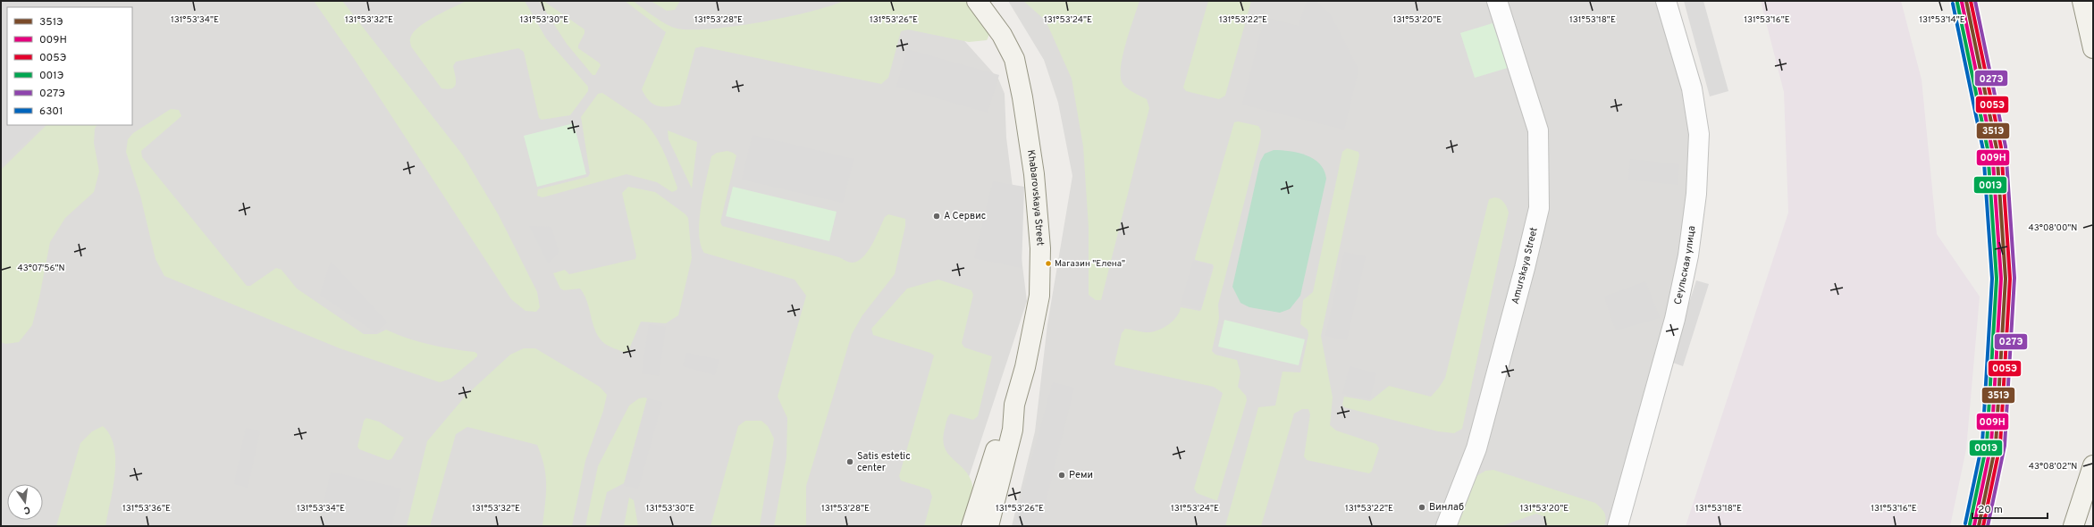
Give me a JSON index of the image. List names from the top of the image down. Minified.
{"streets":{"main road":["Khabarovskaya Street"],"street":["Amurskaya Street","Сеульская улица"]},"places":["А Сервис","Магазин \"Елена\"","Satis estetic center","Реми","Винлаб"],"lines":["transit line 351Э","transit line 005Э","transit line 027Э","transit line 009Н","transit line 001Э","transit line 6301"],"legend":["351Э","009Н","005Э","001Э","027Э","6301"],"scale_bar":"20 m","north":"bottom","coordinates":["131°53'34\"E","131°53'32\"E","131°53'30\"E","131°53'28\"E","131°53'26\"E","131°53'24\"E","131°53'22\"E","131°53'20\"E","131°53'18\"E","131°53'16\"E","131°53'14\"E","43°08'00\"N","43°07'56\"N","43°08'02\"N","131°53'36\"E"]}
